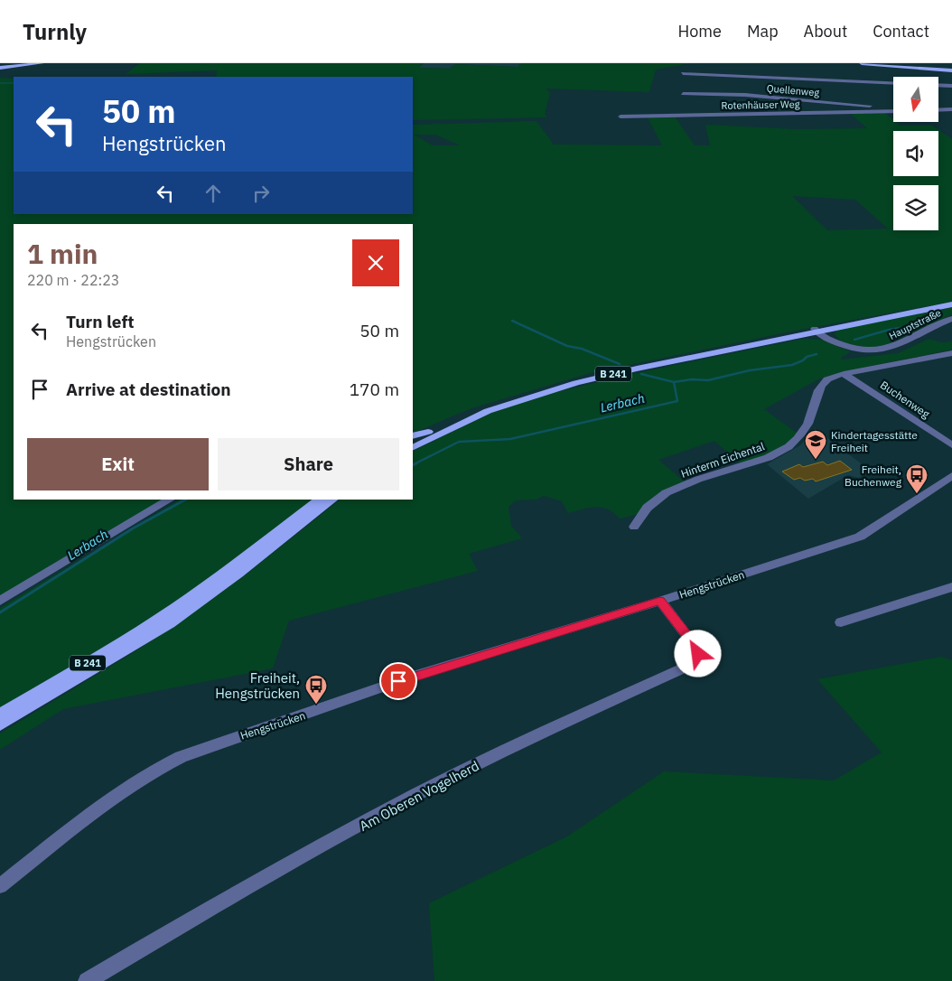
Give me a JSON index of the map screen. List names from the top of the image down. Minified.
{"streets":{"main road":["B 241"],"street":["Quellenweg","Rotenhäuser Weg","Hauptstraße","Buchenweg","Hinterm Eichental","Hengstrücken","Am Oberen Vogelherd"]},"crossings":[["Hauptstraße","B 241"],["Buchenweg","Hinterm Eichental"],["Hengstrücken","Am Oberen Vogelherd"]],"water":["Lerbach"],"places":{"school or university":["Kindertagesstätte Freiheit"],"bus stop":["Freiheit, Buchenweg","Freiheit, Hengstrücken"]},"north":"bottom","page":{"header":"Turnly","nav":["Home","Map","About","Contact"],"turn":["50 m","Hengstrücken"],"heading":["1 min","220 m · 22:23"],"list":[{"name":"Turn left","note":"Hengstrücken","value":"50 m"},{"name":"Arrive at destination","value":"170 m"}],"buttons":["Exit","Share"]}}
